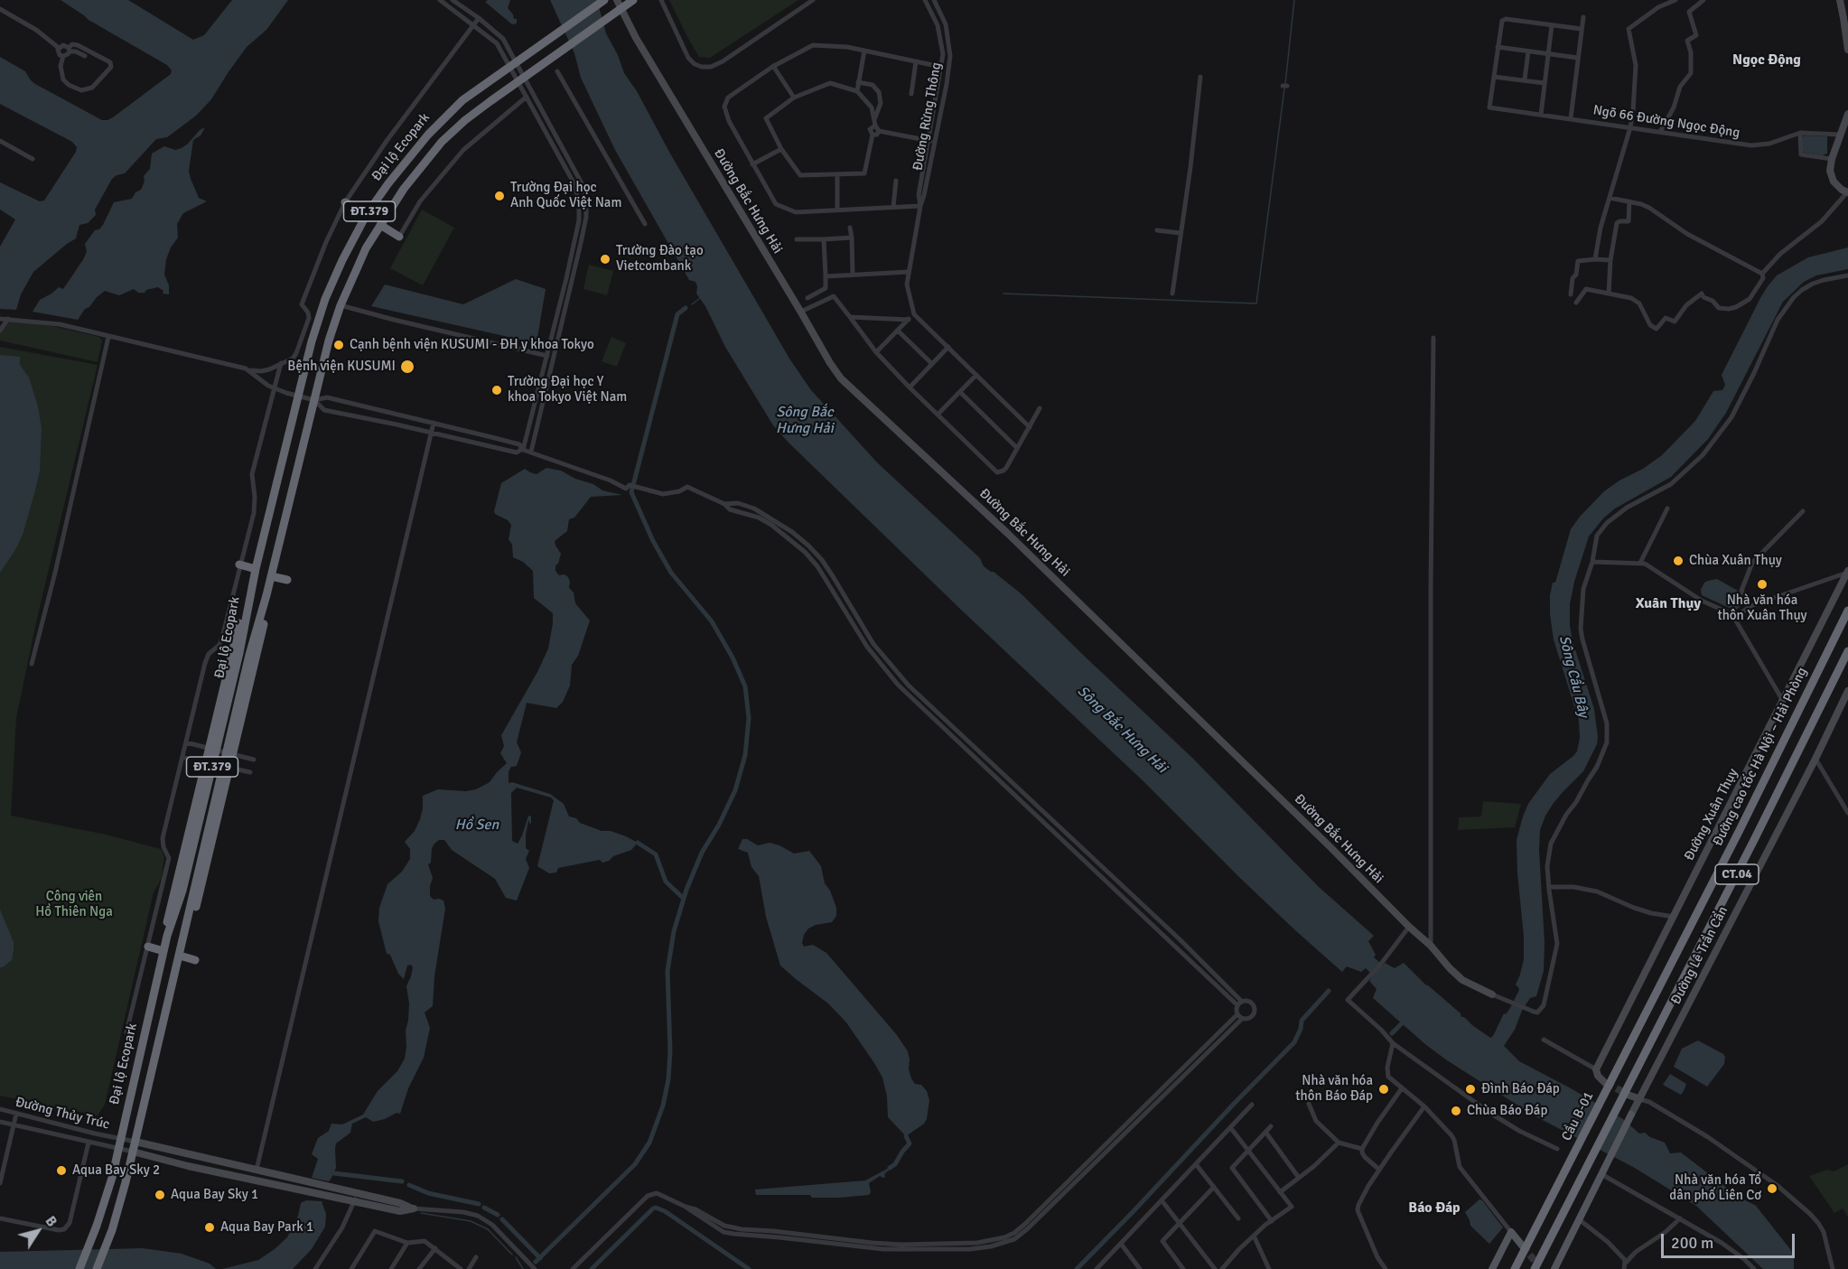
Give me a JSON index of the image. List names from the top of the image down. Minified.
{"streets":{"highway":["Đại lộ Ecopark","ĐT.379","Đường cao tốc Hà Nội – Hải Phòng","CT.04","Cầu B-01"],"main road":["Đường Bắc Hưng Hải","Đường Xuân Thụy","Đường Lê Trần Cẩn"],"street":["Đường Rừng Thông","Ngõ 66 Đường Ngọc Động","Đường Thủy Trúc"]},"crossings":[["Đại lộ Ecopark","Đường Thủy Trúc"],["Đường cao tốc Hà Nội – Hải Phòng","Cầu B-01"]],"districts":["Ngọc Động","Xuân Thụy","Báo Đáp"],"water":["Sông Bắc Hưng Hải","Sông Cầu Bây","Hồ Sen"],"parks":["Công viên Hồ Thiên Nga"],"places":["Trường Đại học Anh Quốc Việt Nam","Trường Đào tạo Vietcombank","Cạnh bệnh viện KUSUMI - ĐH y khoa Tokyo","Bệnh viện KUSUMI","Trường Đại học Y khoa Tokyo Việt Nam","Chùa Xuân Thụy","Nhà văn hóa thôn Xuân Thụy","Nhà văn hóa thôn Báo Đáp","Đình Báo Đáp","Chùa Báo Đáp","Aqua Bay Sky 2","Nhà văn hóa Tổ dân phố Liên Cơ","Aqua Bay Sky 1","Aqua Bay Park 1"],"scale_bar":"200 m","north":"top right"}
